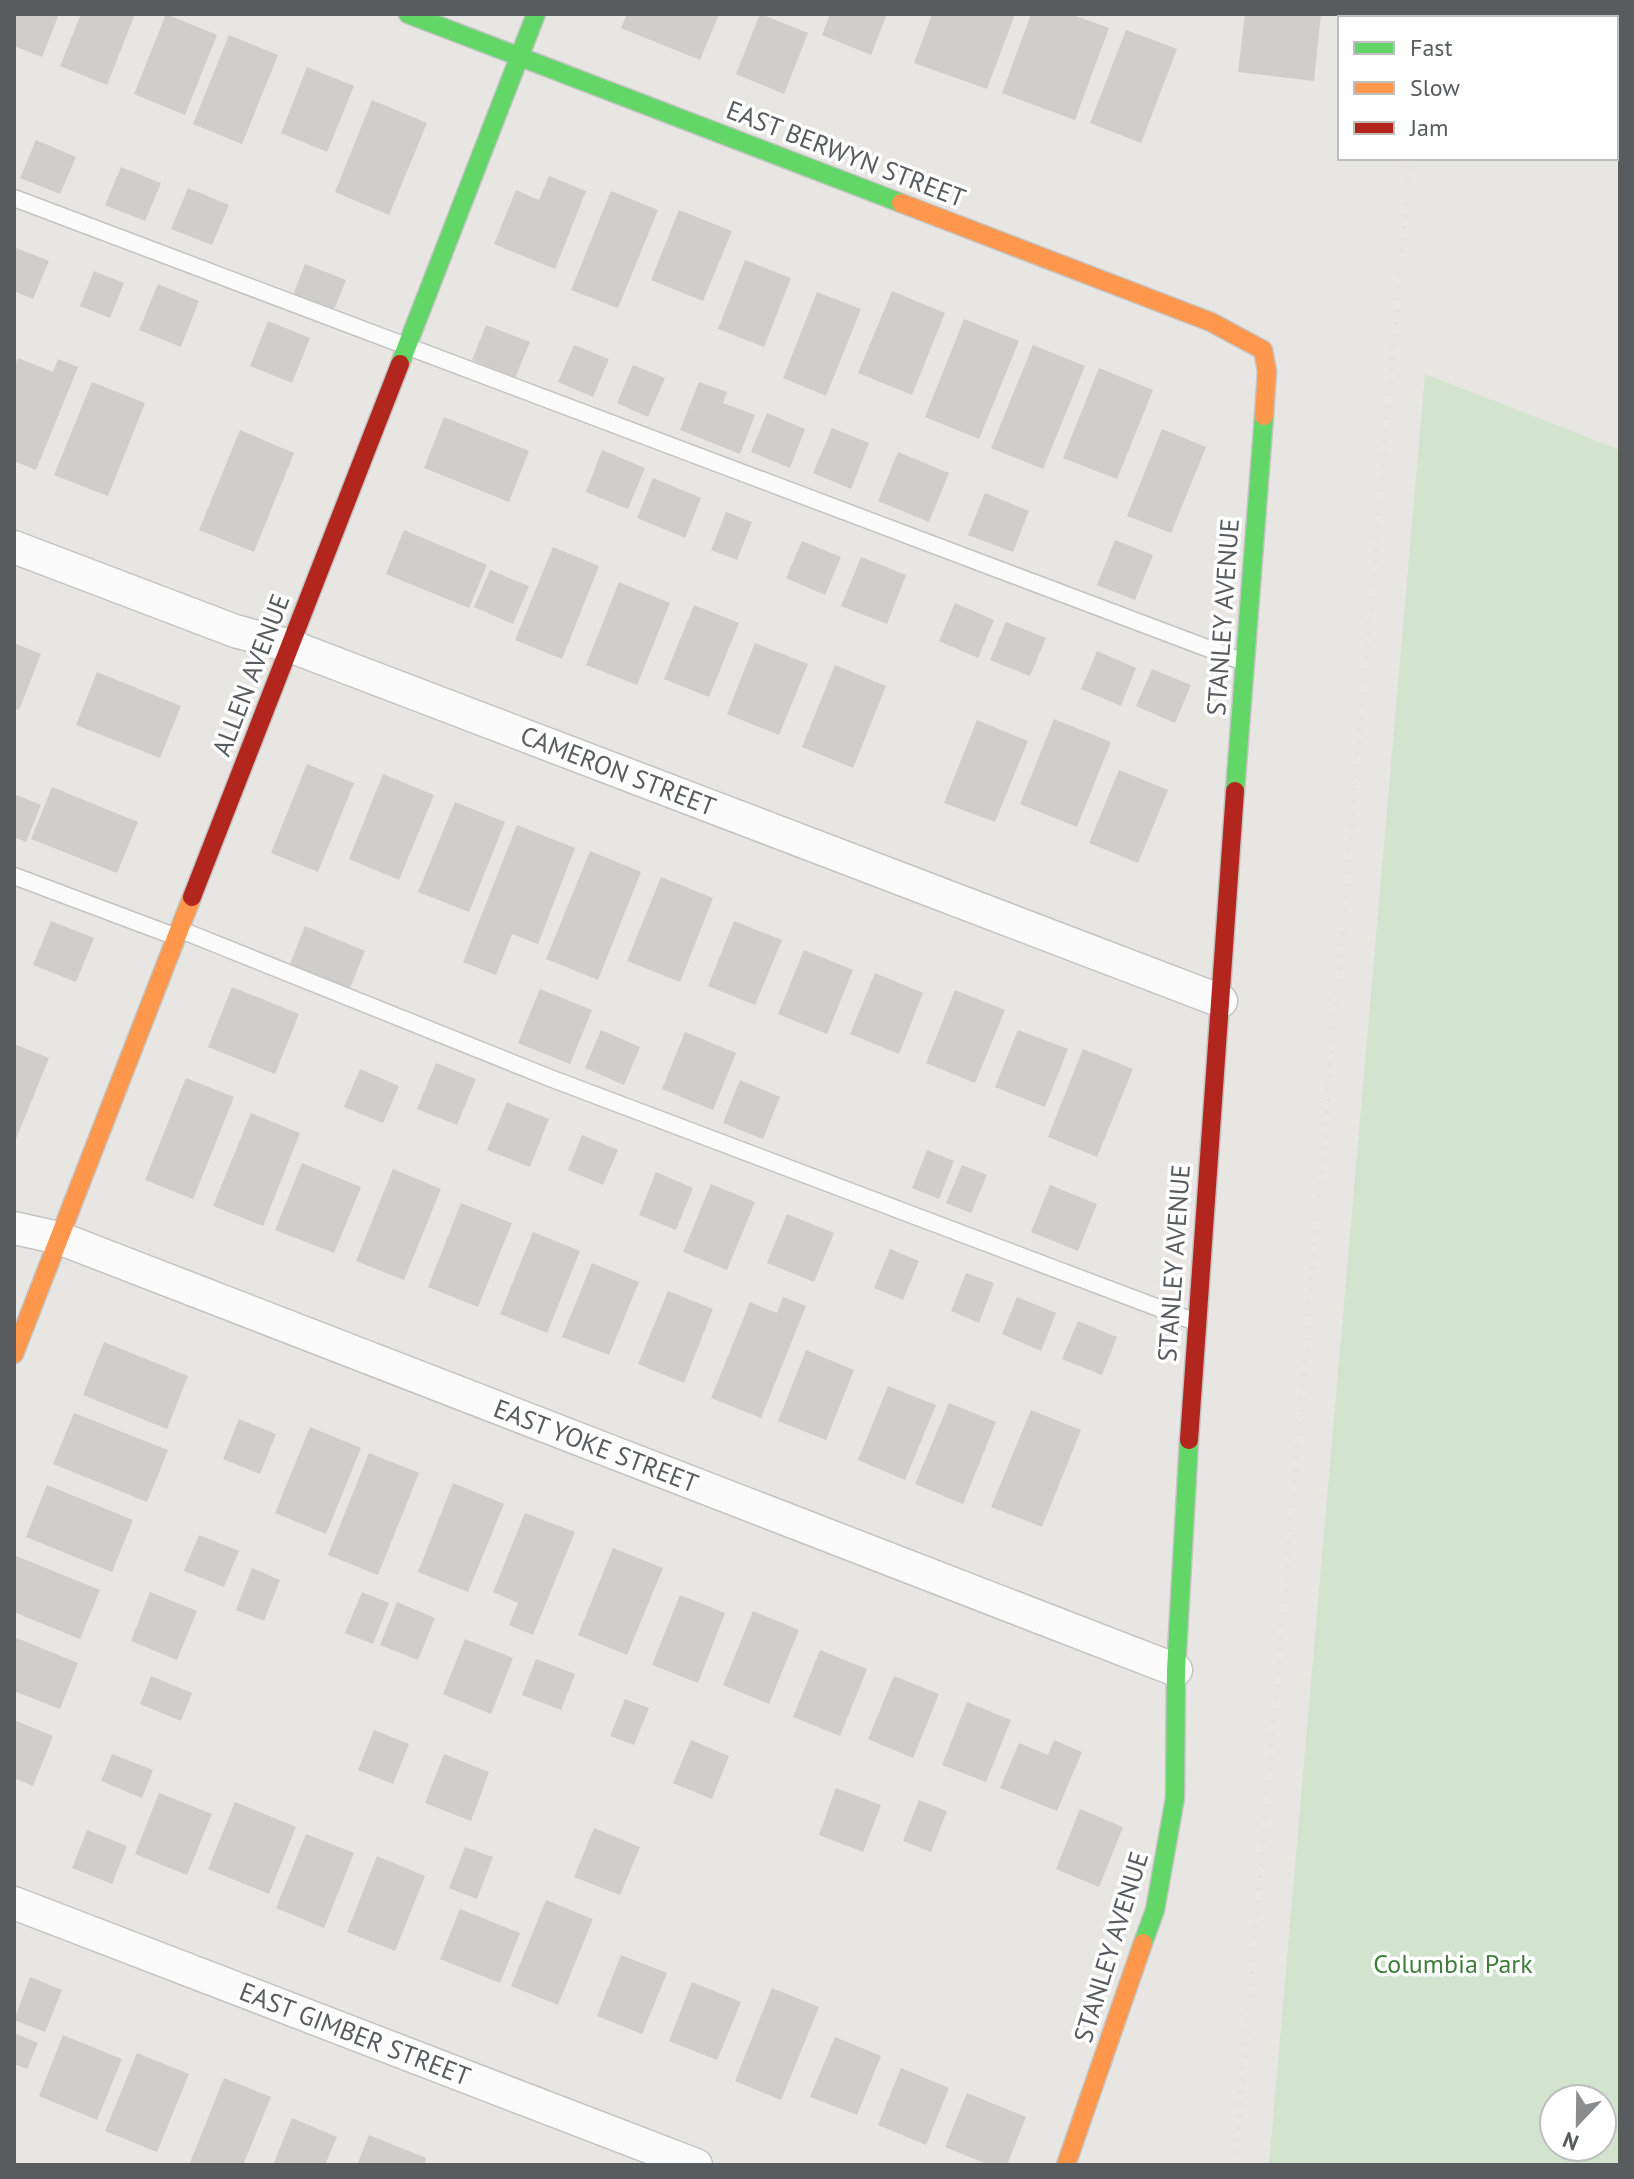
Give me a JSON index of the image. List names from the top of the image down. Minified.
{"streets":{"street":["EAST BERWYN STREET","STANLEY AVENUE","ALLEN AVENUE","CAMERON STREET","EAST YOKE STREET","EAST GIMBER STREET"]},"crossings":[["EAST BERWYN STREET","STANLEY AVENUE"],["EAST BERWYN STREET","ALLEN AVENUE"],["STANLEY AVENUE","CAMERON STREET"],["STANLEY AVENUE","EAST YOKE STREET"],["ALLEN AVENUE","CAMERON STREET"],["ALLEN AVENUE","EAST YOKE STREET"]],"parks":["Columbia Park"],"legend":["Fast","Slow","Jam"],"north":"bottom"}
